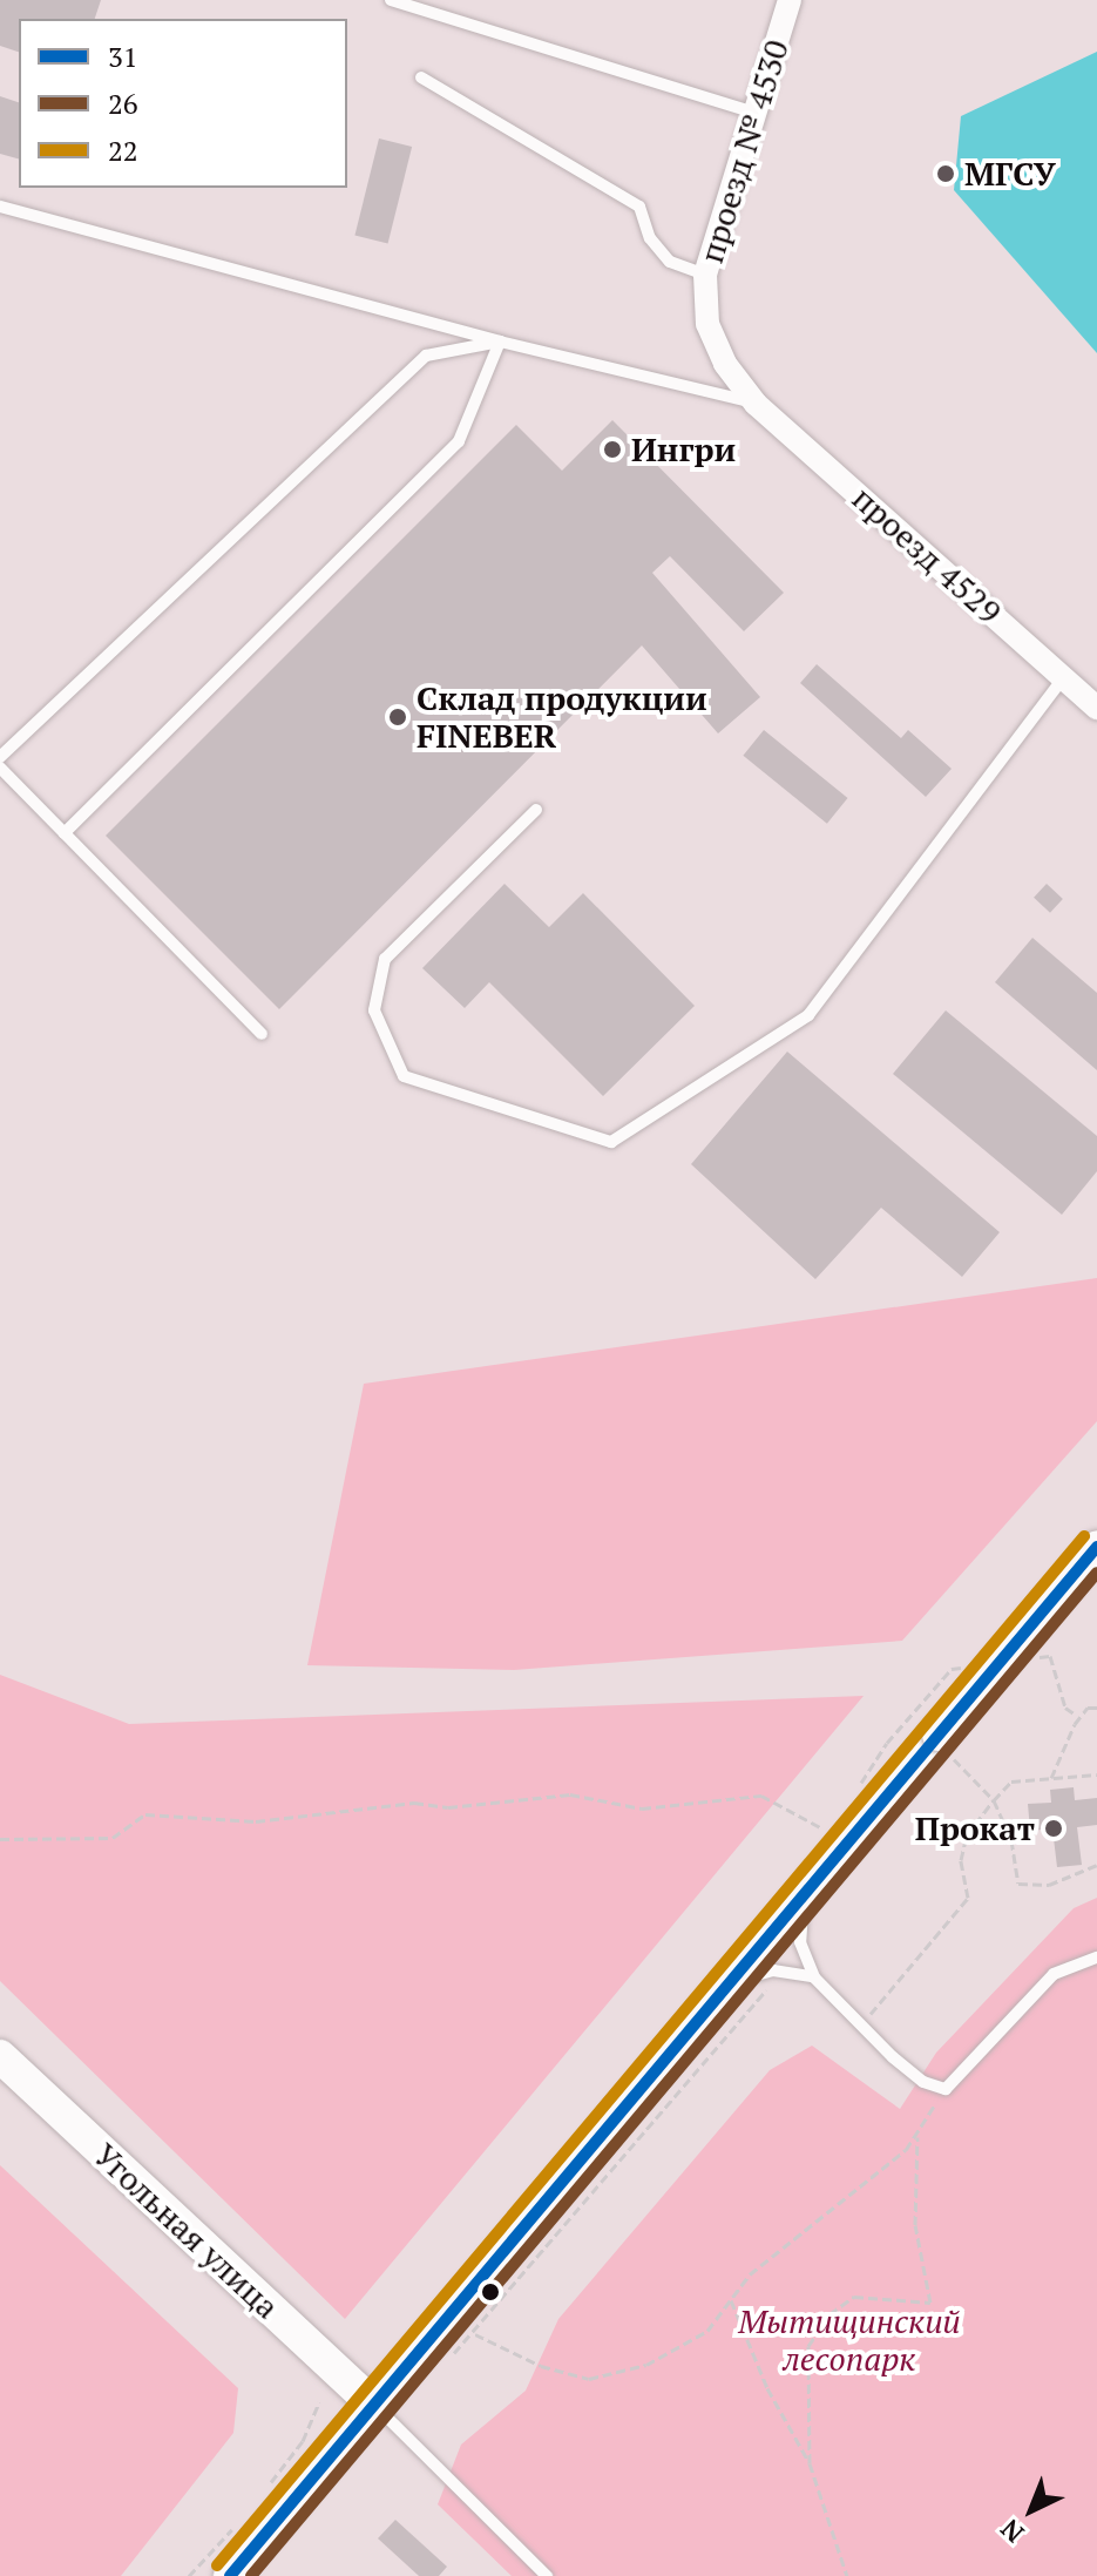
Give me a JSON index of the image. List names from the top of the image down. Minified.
{"streets":{"main road":["Угольная улица"],"street":["проезд № 4530","проезд 4529"]},"crossings":[["проезд № 4530","проезд 4529"]],"parks":["Мытищинский лесопарк"],"places":["МГСУ","Ингри","Склад продукции FINEBER","Прокат"],"lines":["transit line 22","transit line 31","transit line 26"],"legend":["31","26","22"],"north":"bottom left"}
